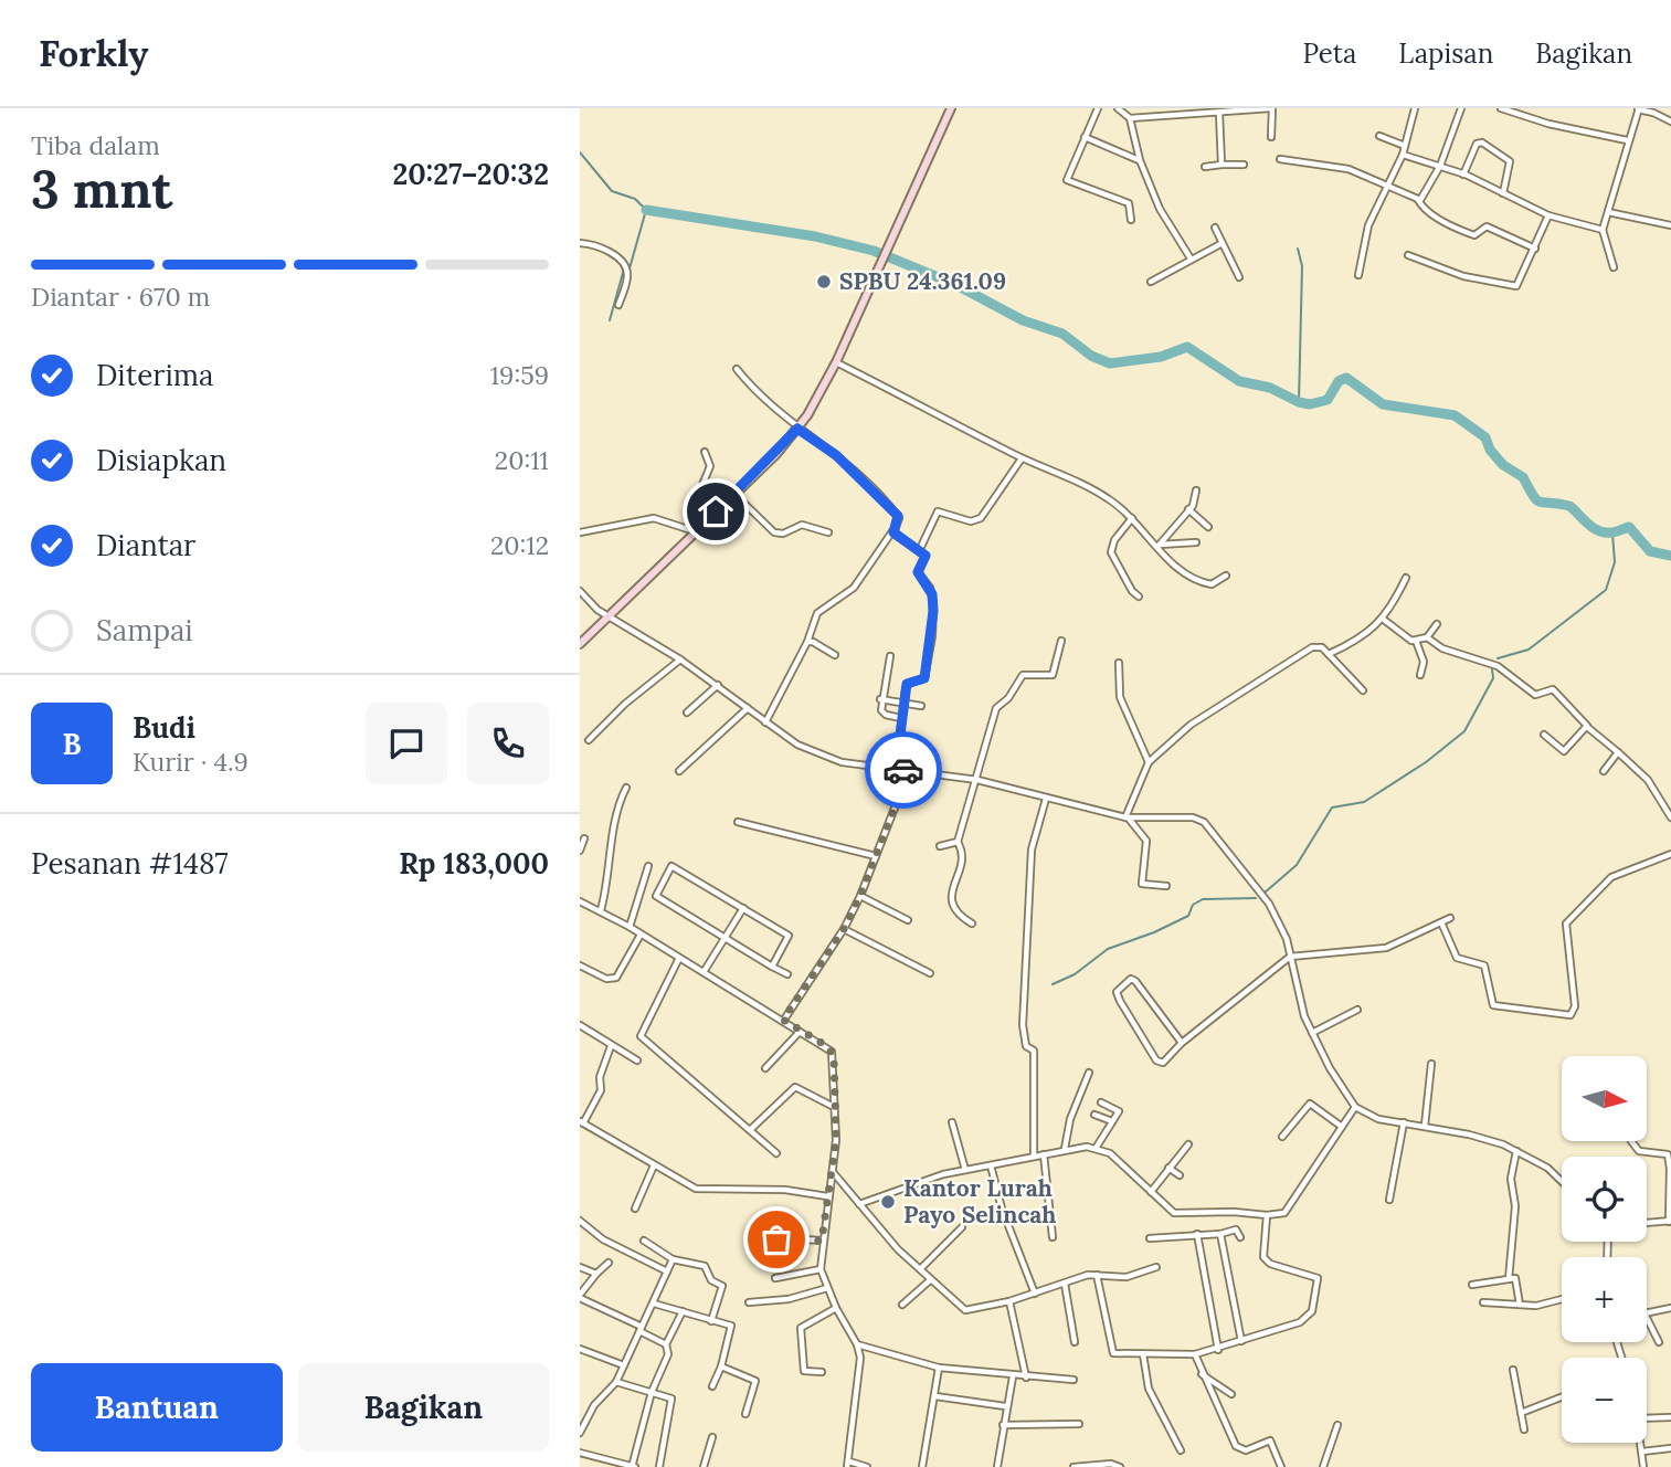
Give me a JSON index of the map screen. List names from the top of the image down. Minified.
{"places":["SPBU 24.361.09","Kantor Lurah Payo Selincah"],"north":"right","page":{"header":"Forkly","nav":["Peta","Lapisan","Bagikan"],"heading":["3 mnt","Tiba dalam","20:27–20:32"],"panel":["Budi","Kurir · 4.9","Pesanan #1487","Rp 183,000"],"bar":"Diantar · 670 m","list":[["Diterima","19:59"],["Disiapkan","20:11"],["Diantar","20:12"],"Sampai"],"round":"B","map_buttons":["+","−"],"buttons":["Bantuan","Bagikan"]}}
